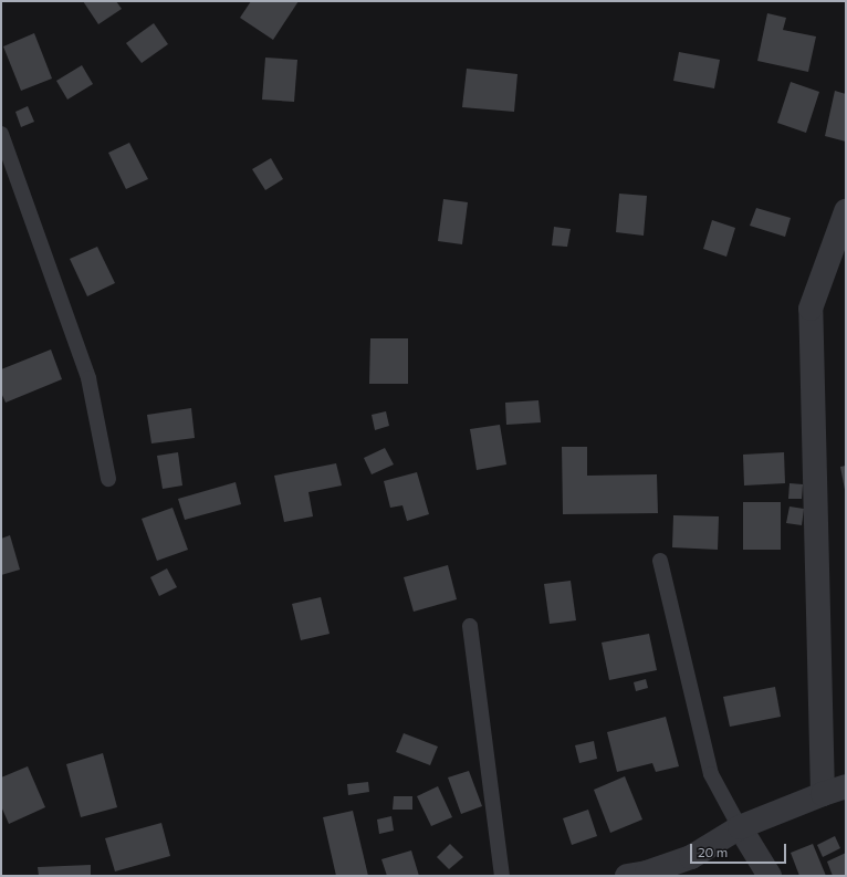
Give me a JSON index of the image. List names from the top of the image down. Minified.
{"scale_bar":"20 m"}
